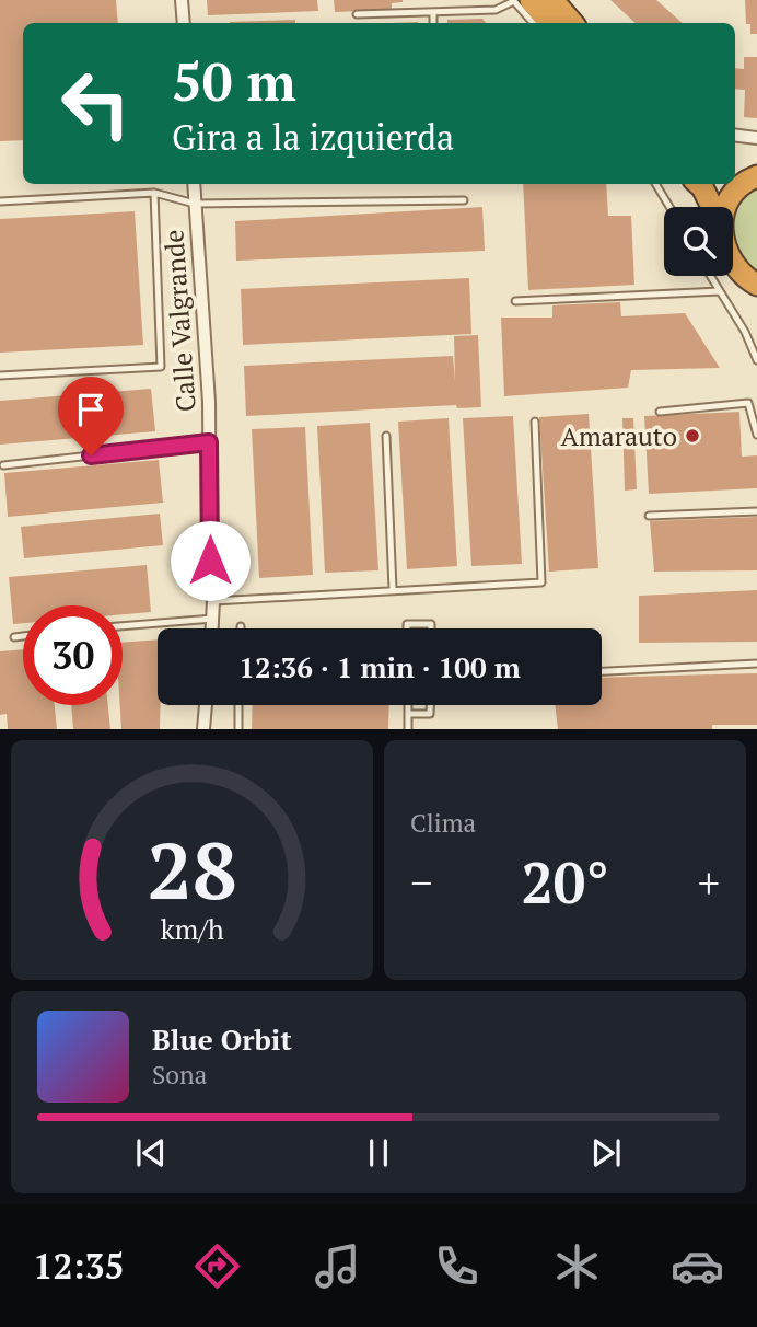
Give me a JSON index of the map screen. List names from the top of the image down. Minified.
{"streets":{"street":["Calle Valgrande"]},"places":["Amarauto"],"page":{"turn":["50 m","Gira a la izquierda"],"limit":"30","trip":"12:36 · 1 min · 100 m","tile":"Clima","heat":["−","20°","+"],"song":["Blue Orbit","Sona"],"tabs":"12:35","gauge":["28","km/h"]}}
